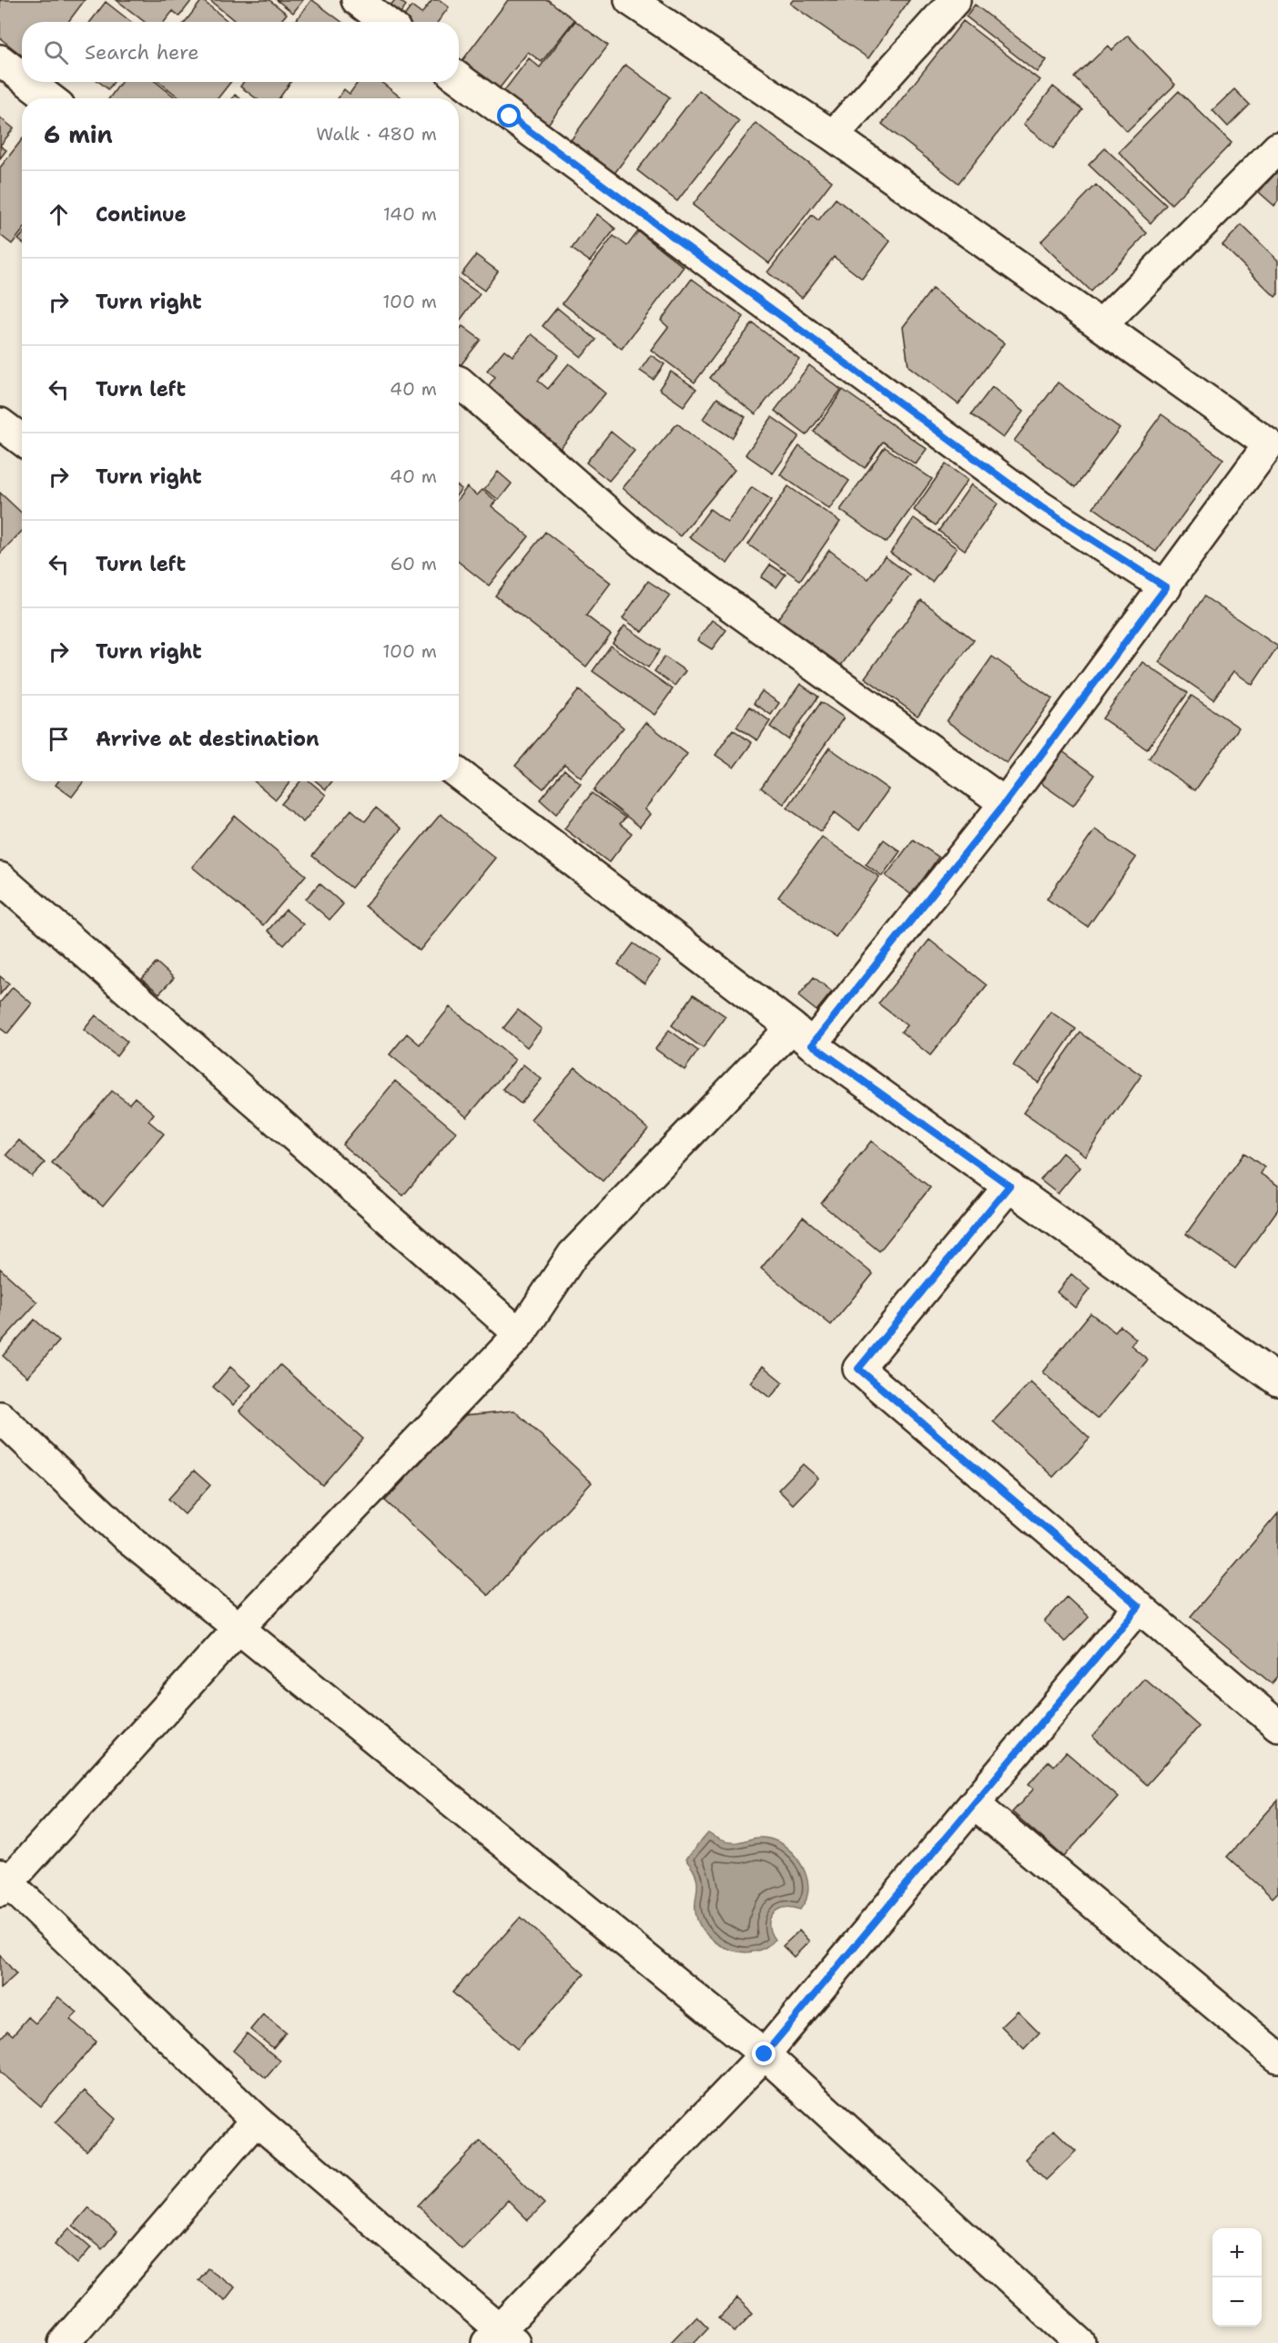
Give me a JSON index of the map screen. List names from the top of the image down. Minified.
{"page":{"search":"Search here","heading":["6 min","Walk · 480 m"],"list":[["Continue","140 m"],["Turn right","100 m"],["Turn left","40 m"],["Turn right","40 m"],["Turn left","60 m"],["Turn right","100 m"],"Arrive at destination"],"map_buttons":["+","−"]}}
